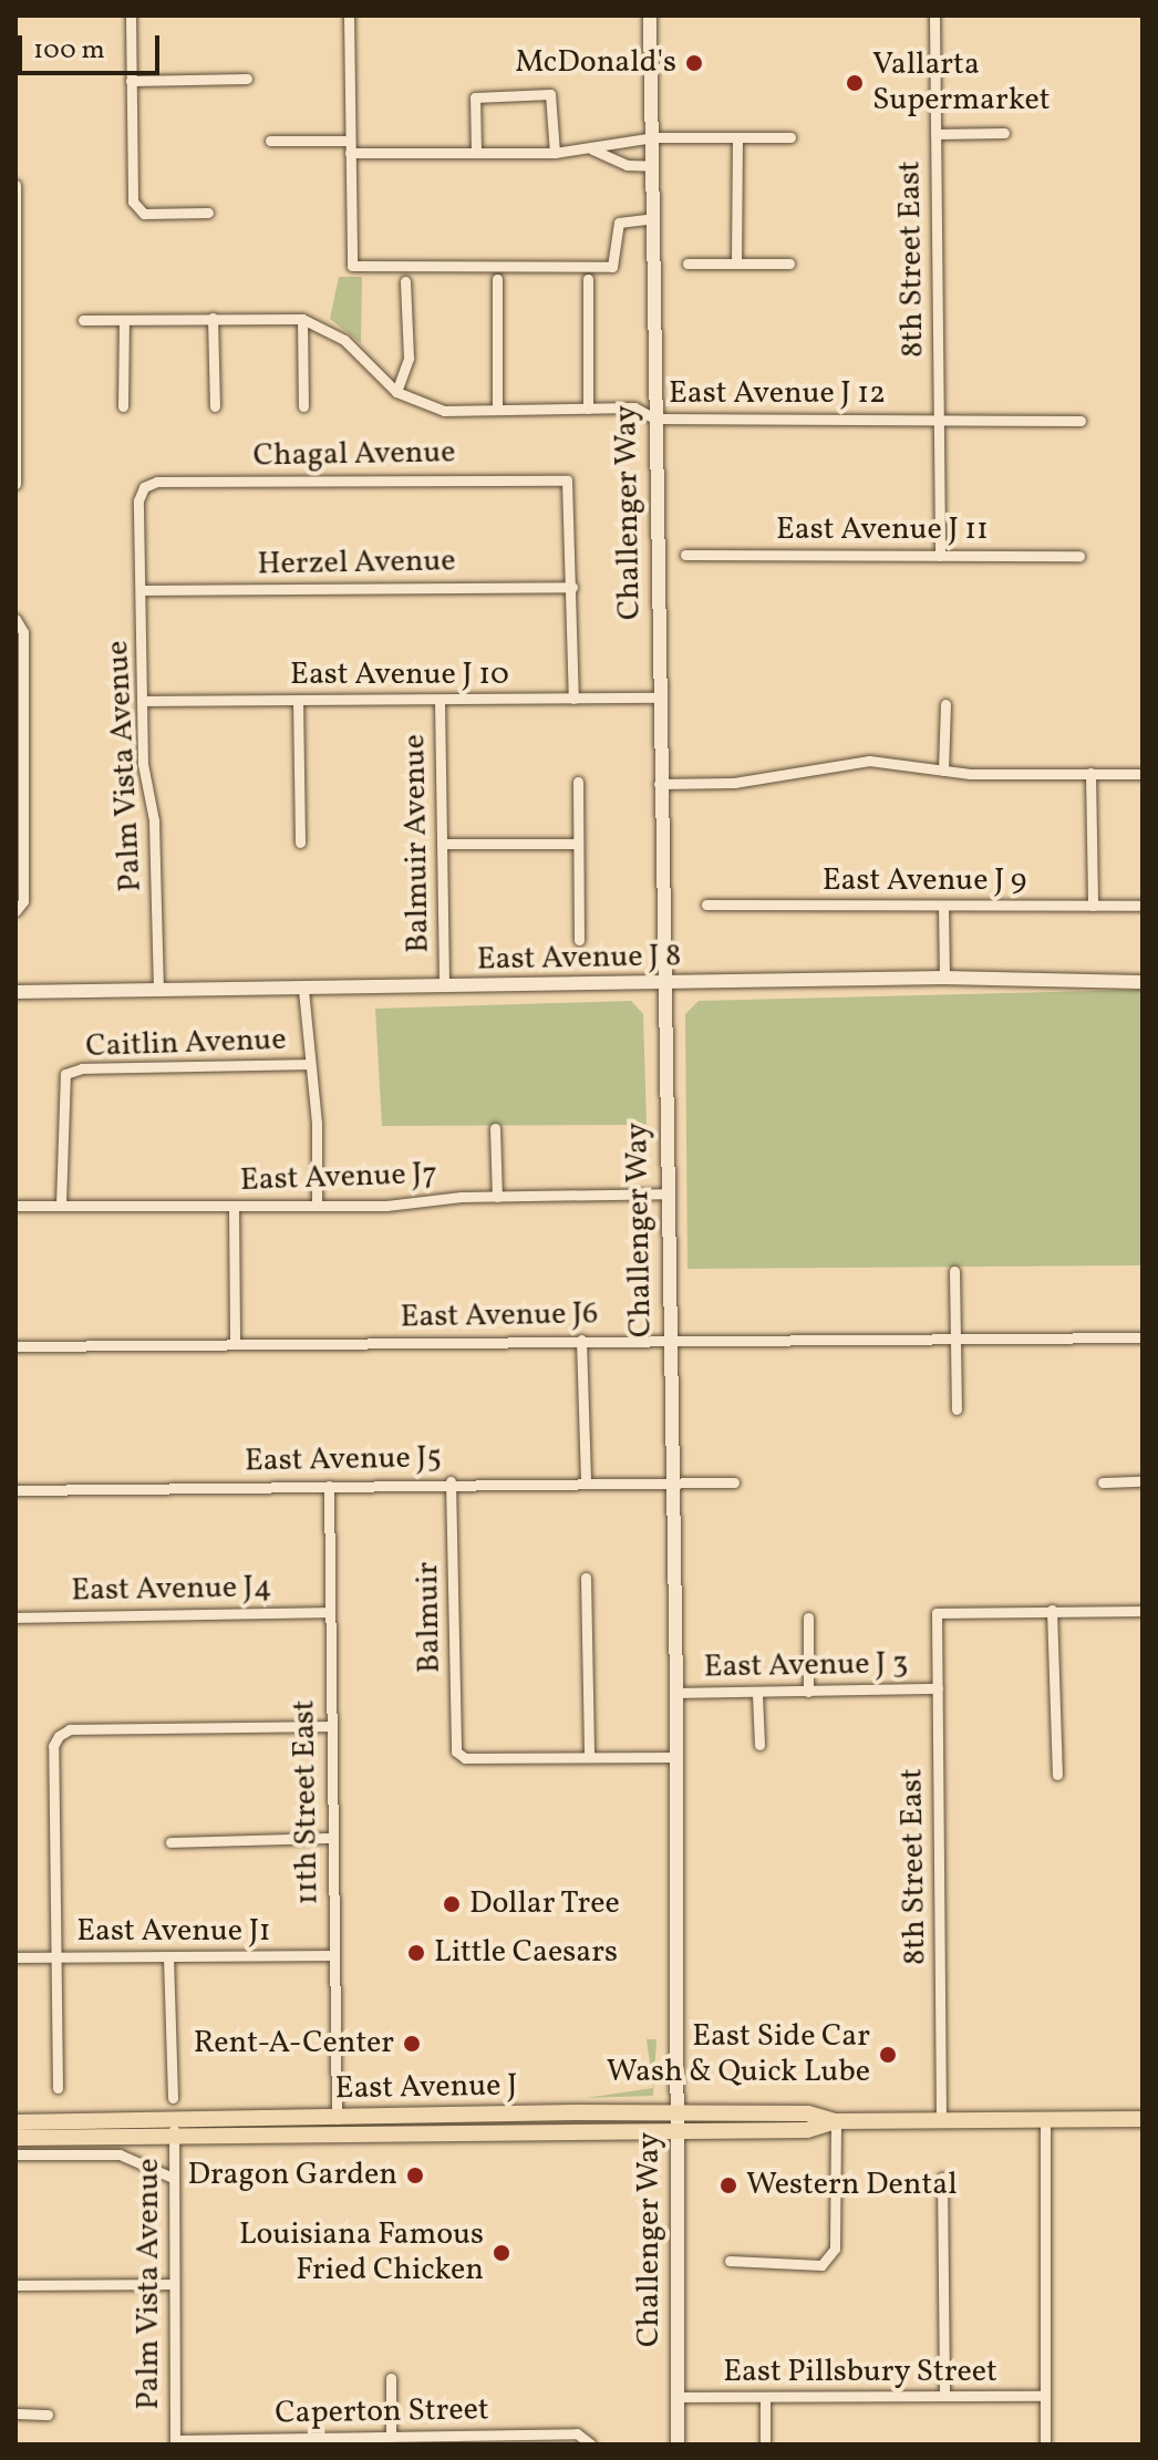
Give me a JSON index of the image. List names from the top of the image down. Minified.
{"streets":{"main road":["Challenger Way","East Avenue J 8","East Avenue J"],"street":["8th Street East","East Avenue J 12","Chagal Avenue","East Avenue J 11","Herzel Avenue","East Avenue J 10","Palm Vista Avenue","Balmuir Avenue","East Avenue J 9","Caitlin Avenue","East Avenue J7","East Avenue J6","East Avenue J5","East Avenue J4","Balmuir","East Avenue J 3","11th Street East","East Avenue J1","East Pillsbury Street","Caperton Street"]},"crossings":[["8th Street East","East Avenue J 12"],["8th Street East","East Avenue J 11"],["8th Street East","East Avenue J 3"],["8th Street East","East Avenue J"],["East Avenue J 12","Challenger Way"],["Chagal Avenue","Herzel Avenue"],["Chagal Avenue","Palm Vista Avenue"],["Challenger Way","East Avenue J 10"],["Challenger Way","East Avenue J 8"],["Challenger Way","East Avenue J7"],["Challenger Way","East Avenue J6"],["Challenger Way","East Avenue J5"],["Challenger Way","East Avenue J 3"],["Challenger Way","East Avenue J"],["Challenger Way","East Pillsbury Street"],["Herzel Avenue","Palm Vista Avenue"],["East Avenue J 10","Palm Vista Avenue"],["East Avenue J 10","Balmuir Avenue"],["Palm Vista Avenue","East Avenue J 8"],["Palm Vista Avenue","East Avenue J"],["Palm Vista Avenue","Caperton Street"],["Balmuir Avenue","East Avenue J 8"],["Caitlin Avenue","East Avenue J7"],["East Avenue J5","Balmuir"],["East Avenue J5","11th Street East"],["East Avenue J4","11th Street East"],["11th Street East","East Avenue J1"],["11th Street East","East Avenue J"]],"places":["McDonald's","Vallarta Supermarket","Dollar Tree","Little Caesars","Rent-A-Center","East Side Car Wash & Quick Lube","Dragon Garden","Western Dental","Louisiana Famous Fried Chicken"],"scale_bar":"100 m"}
